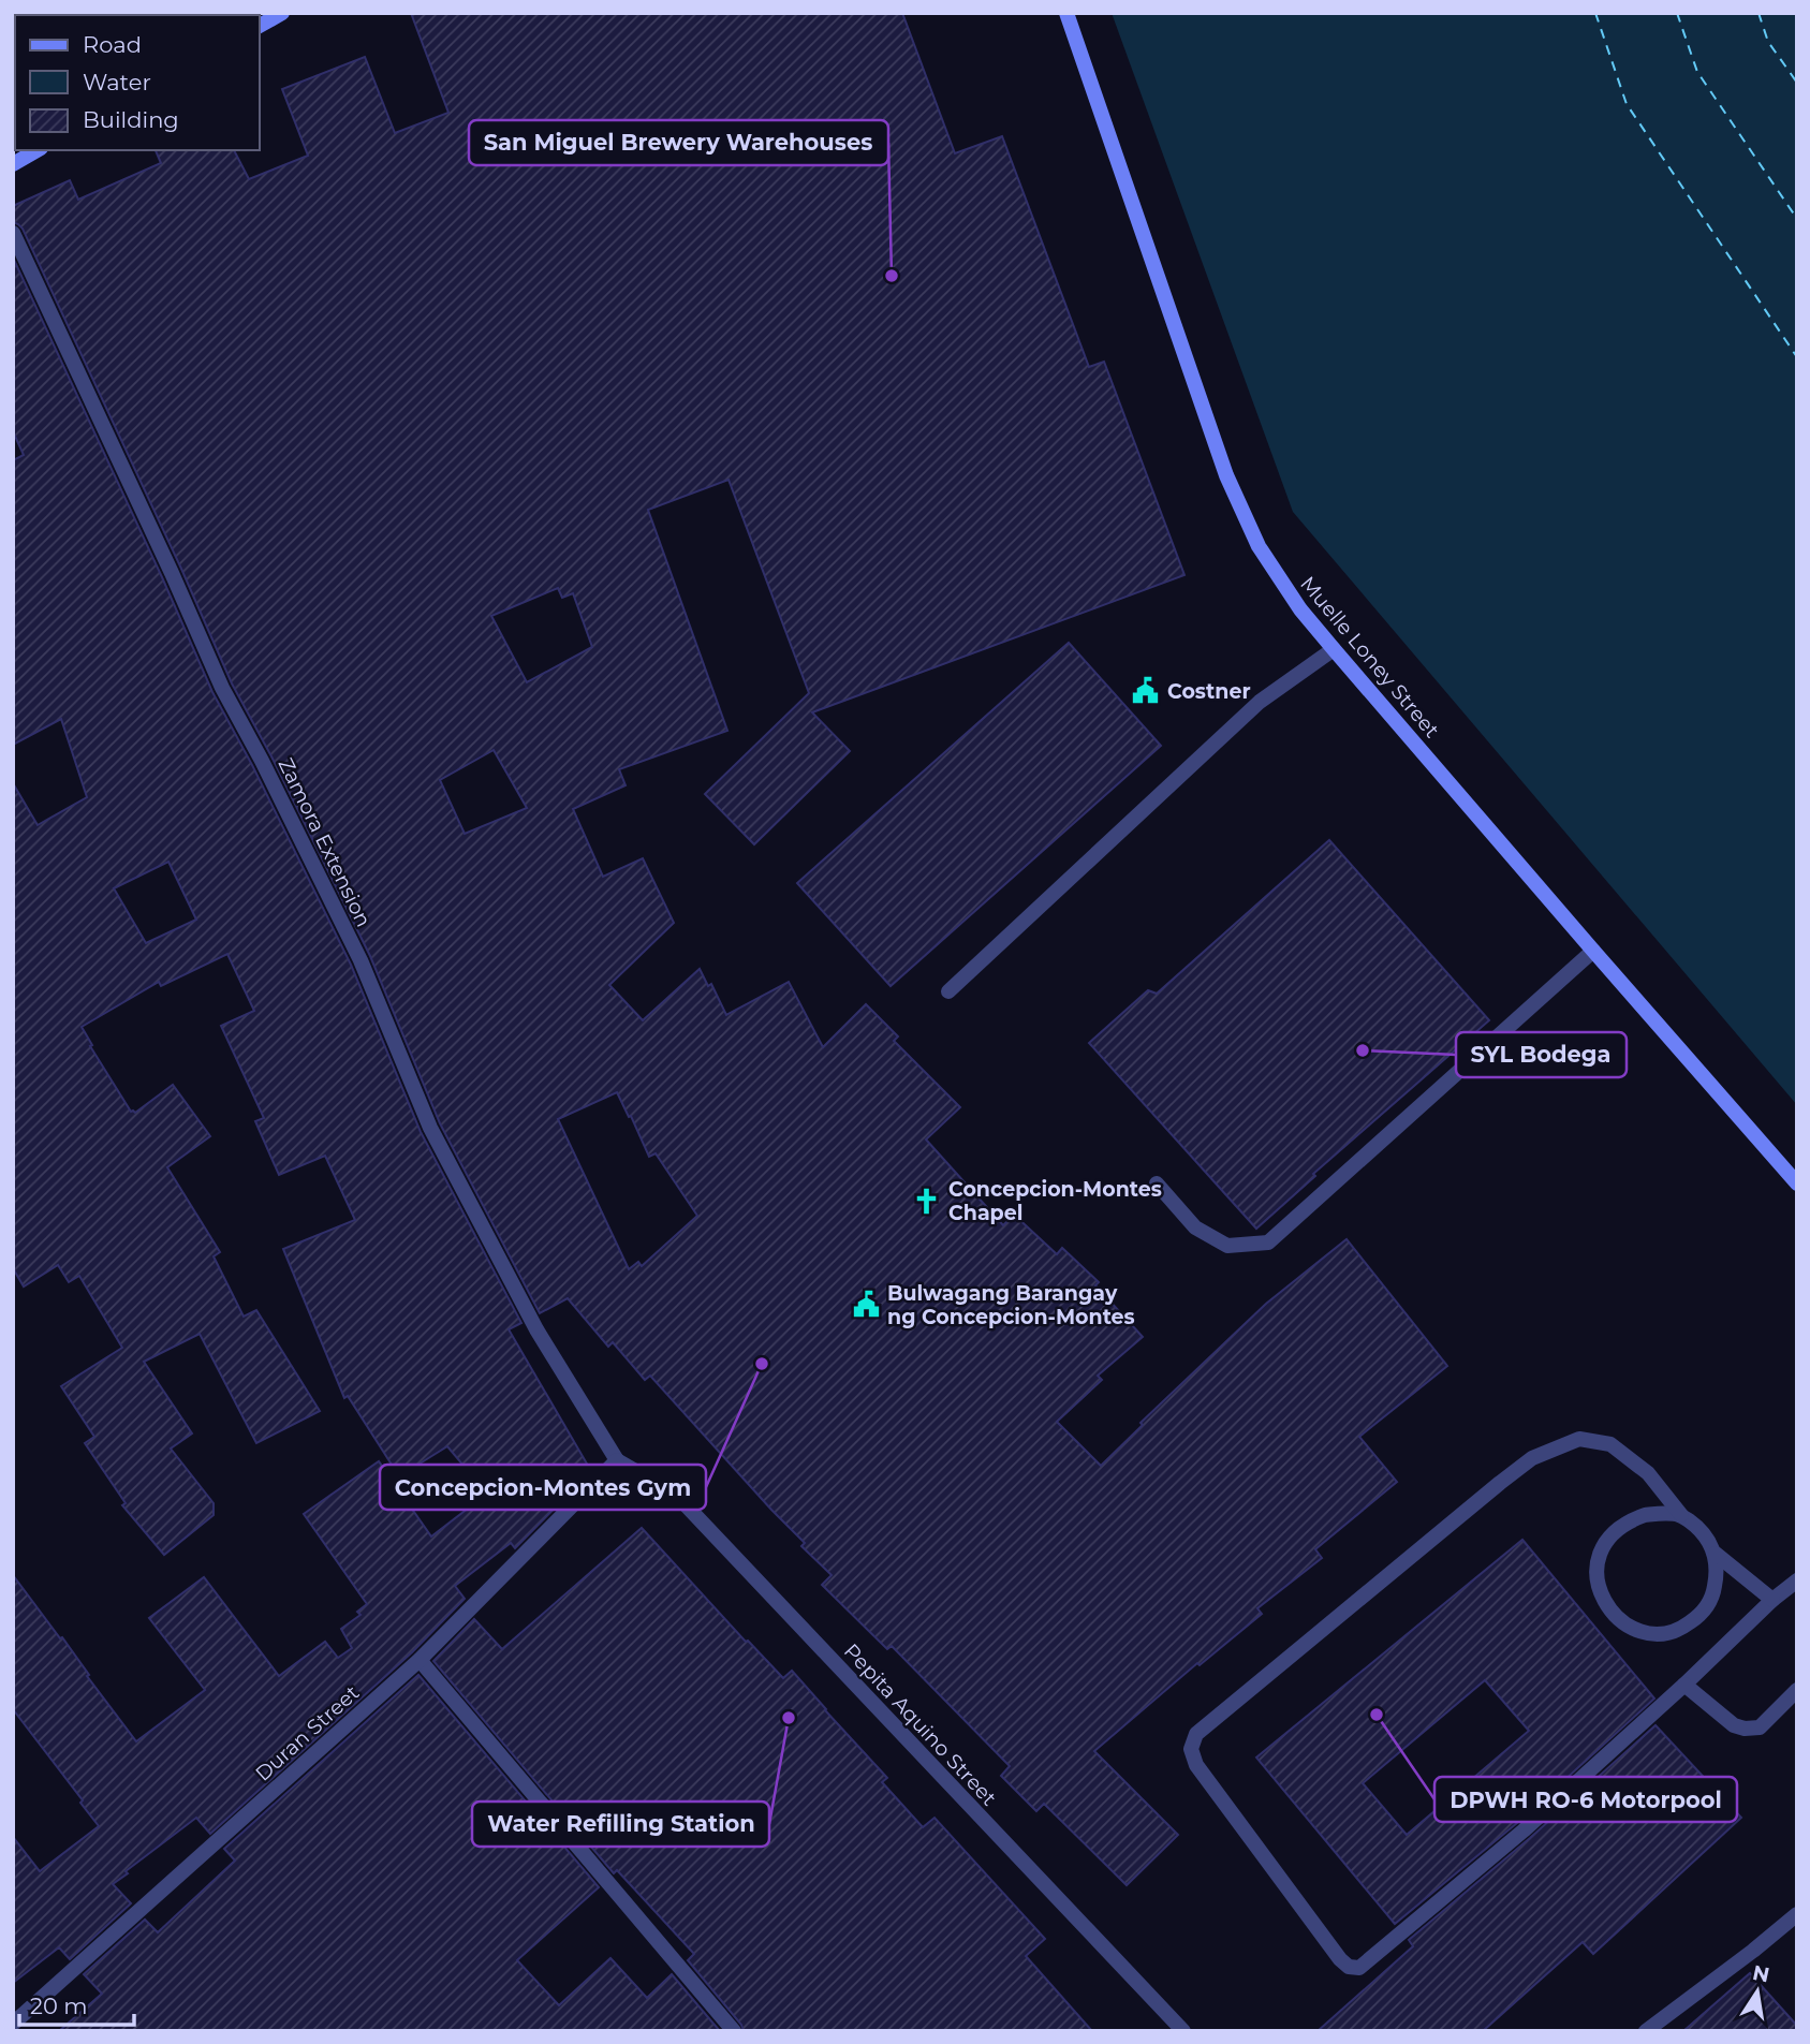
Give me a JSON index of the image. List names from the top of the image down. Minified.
{"streets":{"main road":["Muelle Loney Street"],"street":["Zamora Extension","Pepita Aquino Street","Duran Street"]},"crossings":[["Zamora Extension","Pepita Aquino Street"],["Zamora Extension","Duran Street"],["Pepita Aquino Street","Duran Street"]],"places":{"other":["San Miguel Brewery Warehouses","SYL Bodega","Concepcion-Montes Gym","DPWH RO-6 Motorpool","Water Refilling Station"],"public building":["Costner","Bulwagang Barangay ng Concepcion-Montes"],"church":["Concepcion-Montes Chapel"]},"legend":["Road","Water","Building"],"scale_bar":"20 m","north":"top"}
